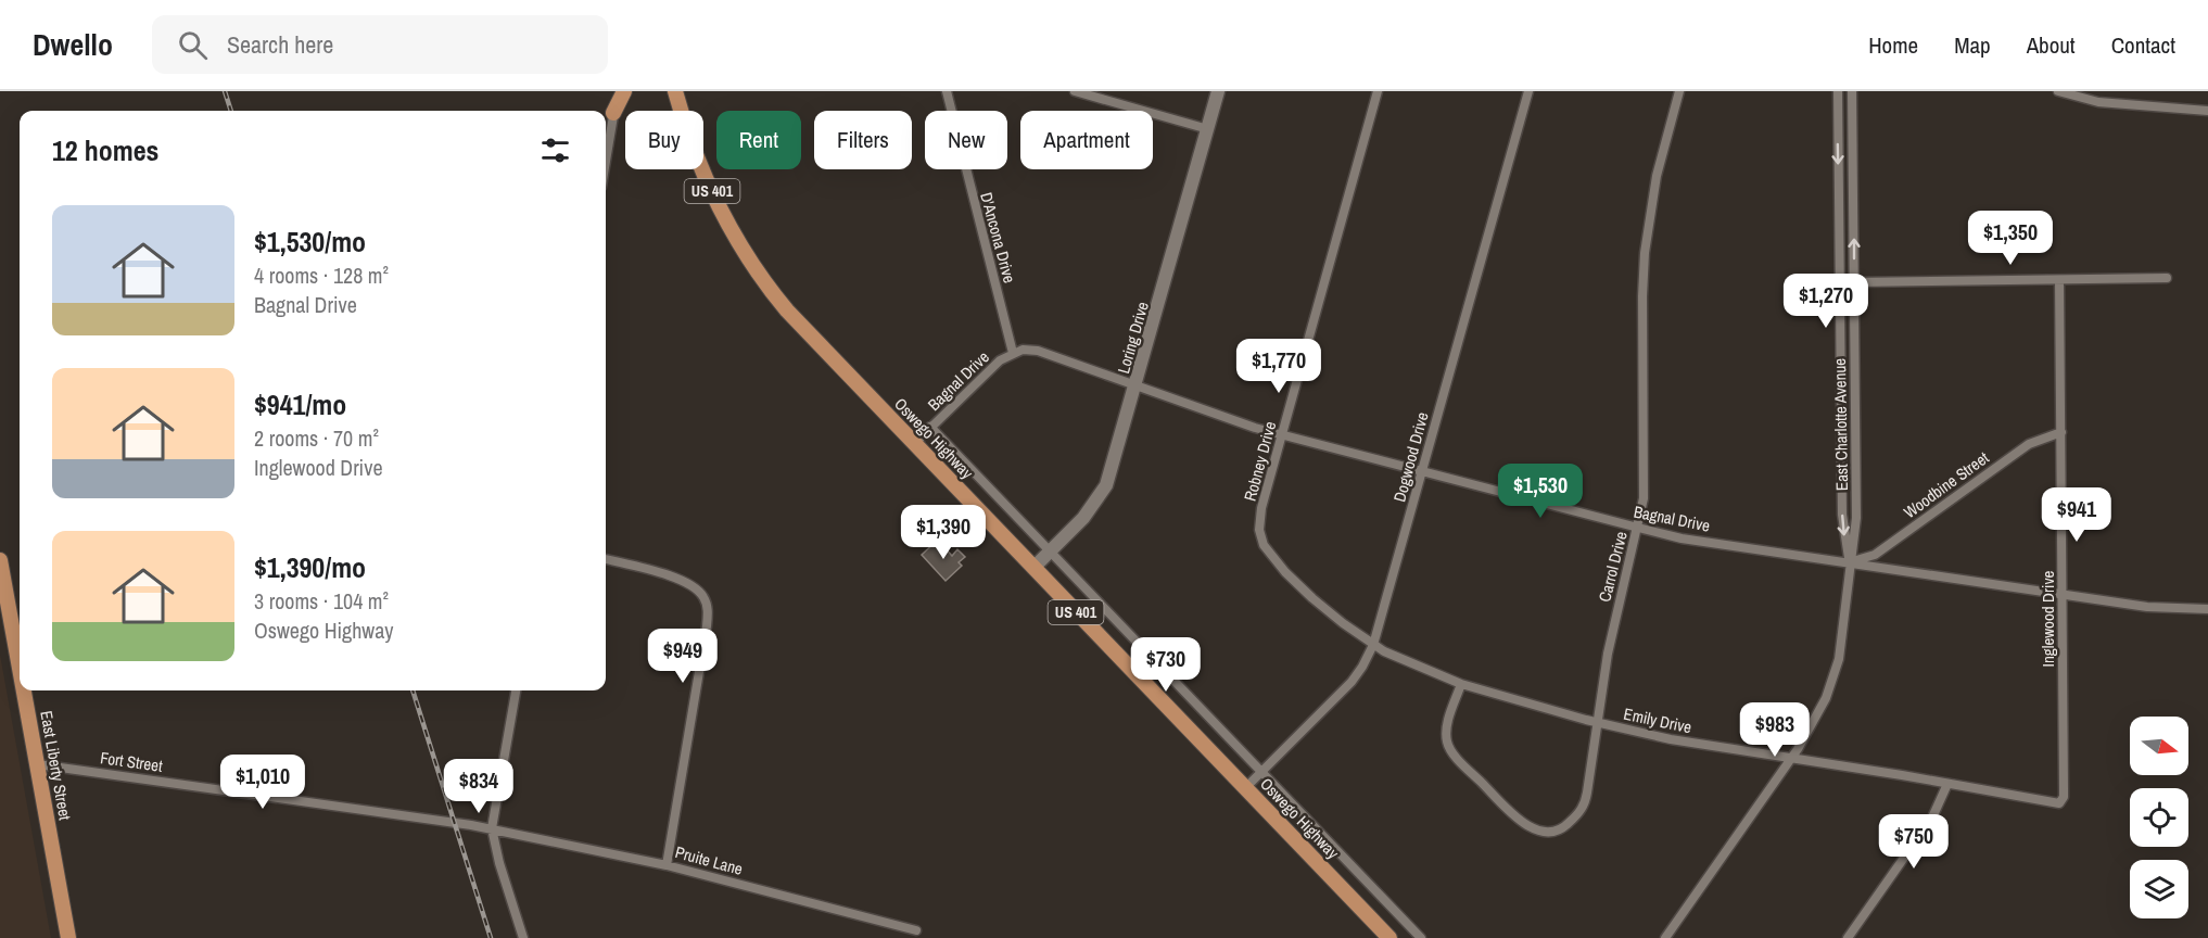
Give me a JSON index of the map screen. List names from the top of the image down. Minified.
{"streets":{"main road":["US 401","Oswego Highway","East Liberty Street"],"street":["D'Ancona Drive","Loring Drive","Bagnal Drive","East Charlotte Avenue","Dogwood Drive","Robney Drive","Woodbine Street","Carrol Drive","Inglewood Drive","Emily Drive","Fort Street","Pruite Lane"]},"crossings":[["D'Ancona Drive","Bagnal Drive"],["Loring Drive","Bagnal Drive"],["Loring Drive","Oswego Highway"],["Bagnal Drive","East Charlotte Avenue"],["Bagnal Drive","Oswego Highway"],["Bagnal Drive","Dogwood Drive"],["Bagnal Drive","Robney Drive"],["Bagnal Drive","Woodbine Street"],["Bagnal Drive","Carrol Drive"],["Bagnal Drive","Inglewood Drive"],["East Charlotte Avenue","Woodbine Street"],["East Charlotte Avenue","Emily Drive"],["Oswego Highway","Dogwood Drive"],["Dogwood Drive","Robney Drive"],["Dogwood Drive","Emily Drive"],["Robney Drive","Emily Drive"],["Woodbine Street","Inglewood Drive"],["Carrol Drive","Emily Drive"],["Inglewood Drive","Emily Drive"],["Fort Street","East Liberty Street"],["Fort Street","Pruite Lane"]],"north":"right","page":{"header":"Dwello","search":"Search here","nav":["Home","Map","About","Contact"],"chip":["Buy","Rent","Filters","New","Apartment"],"heading":"12 homes","list":[{"name":"$1,530/mo","note":"4 rooms · 128 m² · Bagnal Drive"},{"name":"$941/mo","note":"2 rooms · 70 m² · Inglewood Drive"},{"name":"$1,390/mo","note":"3 rooms · 104 m² · Oswego Highway"}],"price":["$1,350","$1,270","$1,770","$1,530","$941","$1,390","$949","$730","$983","$1,010","$834","$750"]}}
